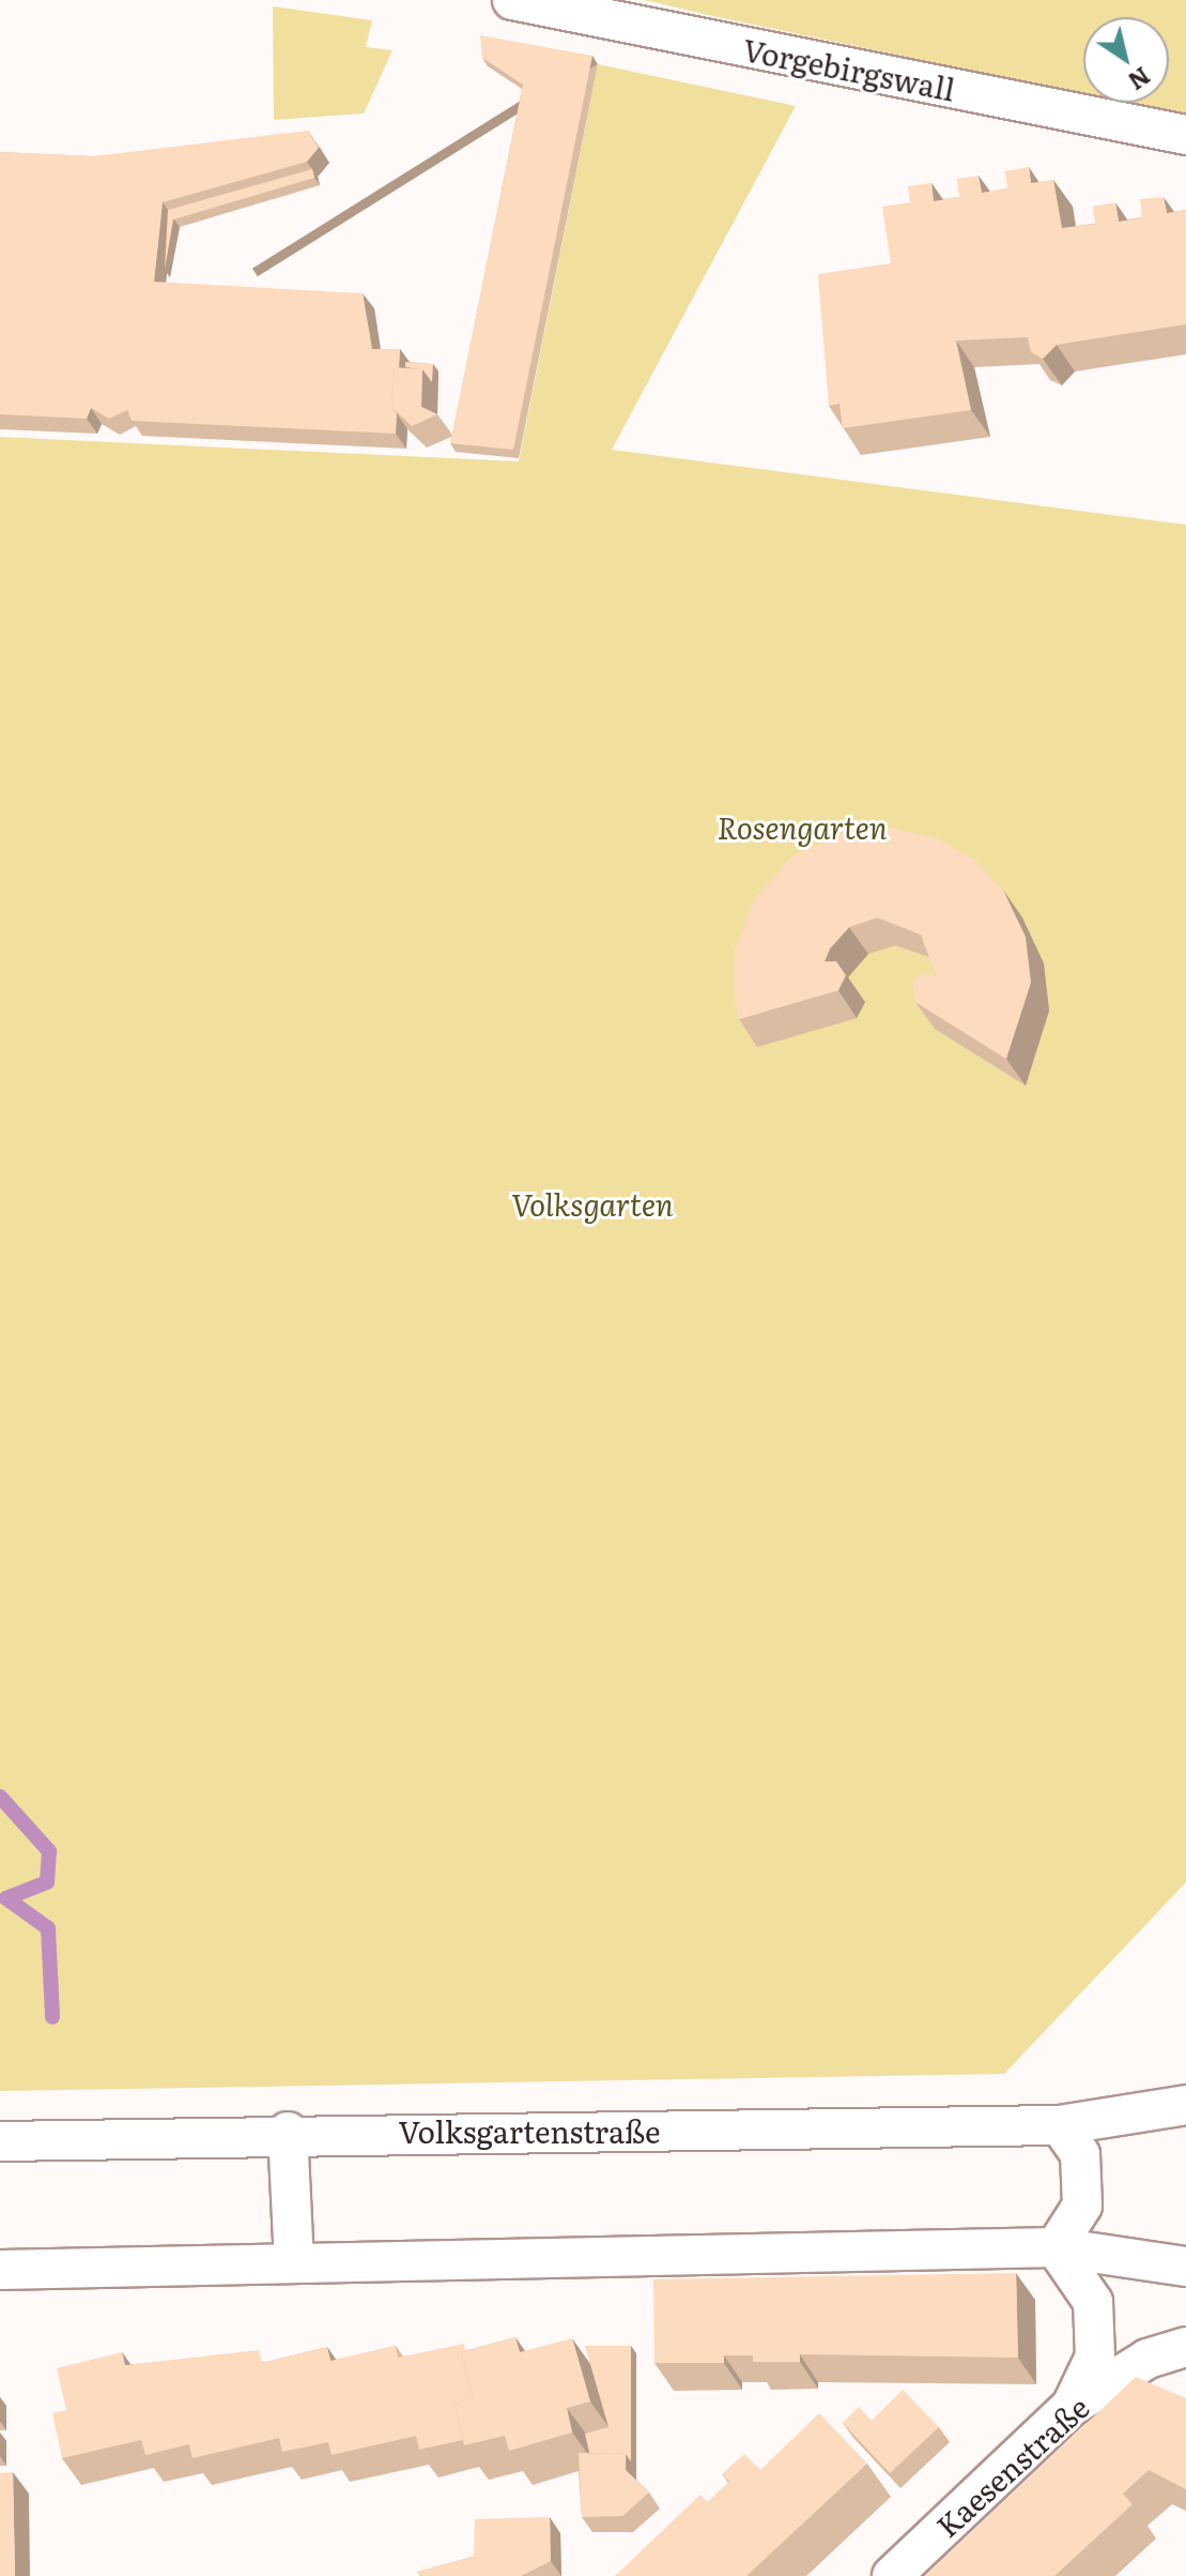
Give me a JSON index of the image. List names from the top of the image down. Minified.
{"streets":{"street":["Vorgebirgswall","Volksgartenstraße","Kaesenstraße"]},"parks":["Rosengarten","Volksgarten"],"north":"bottom right"}
